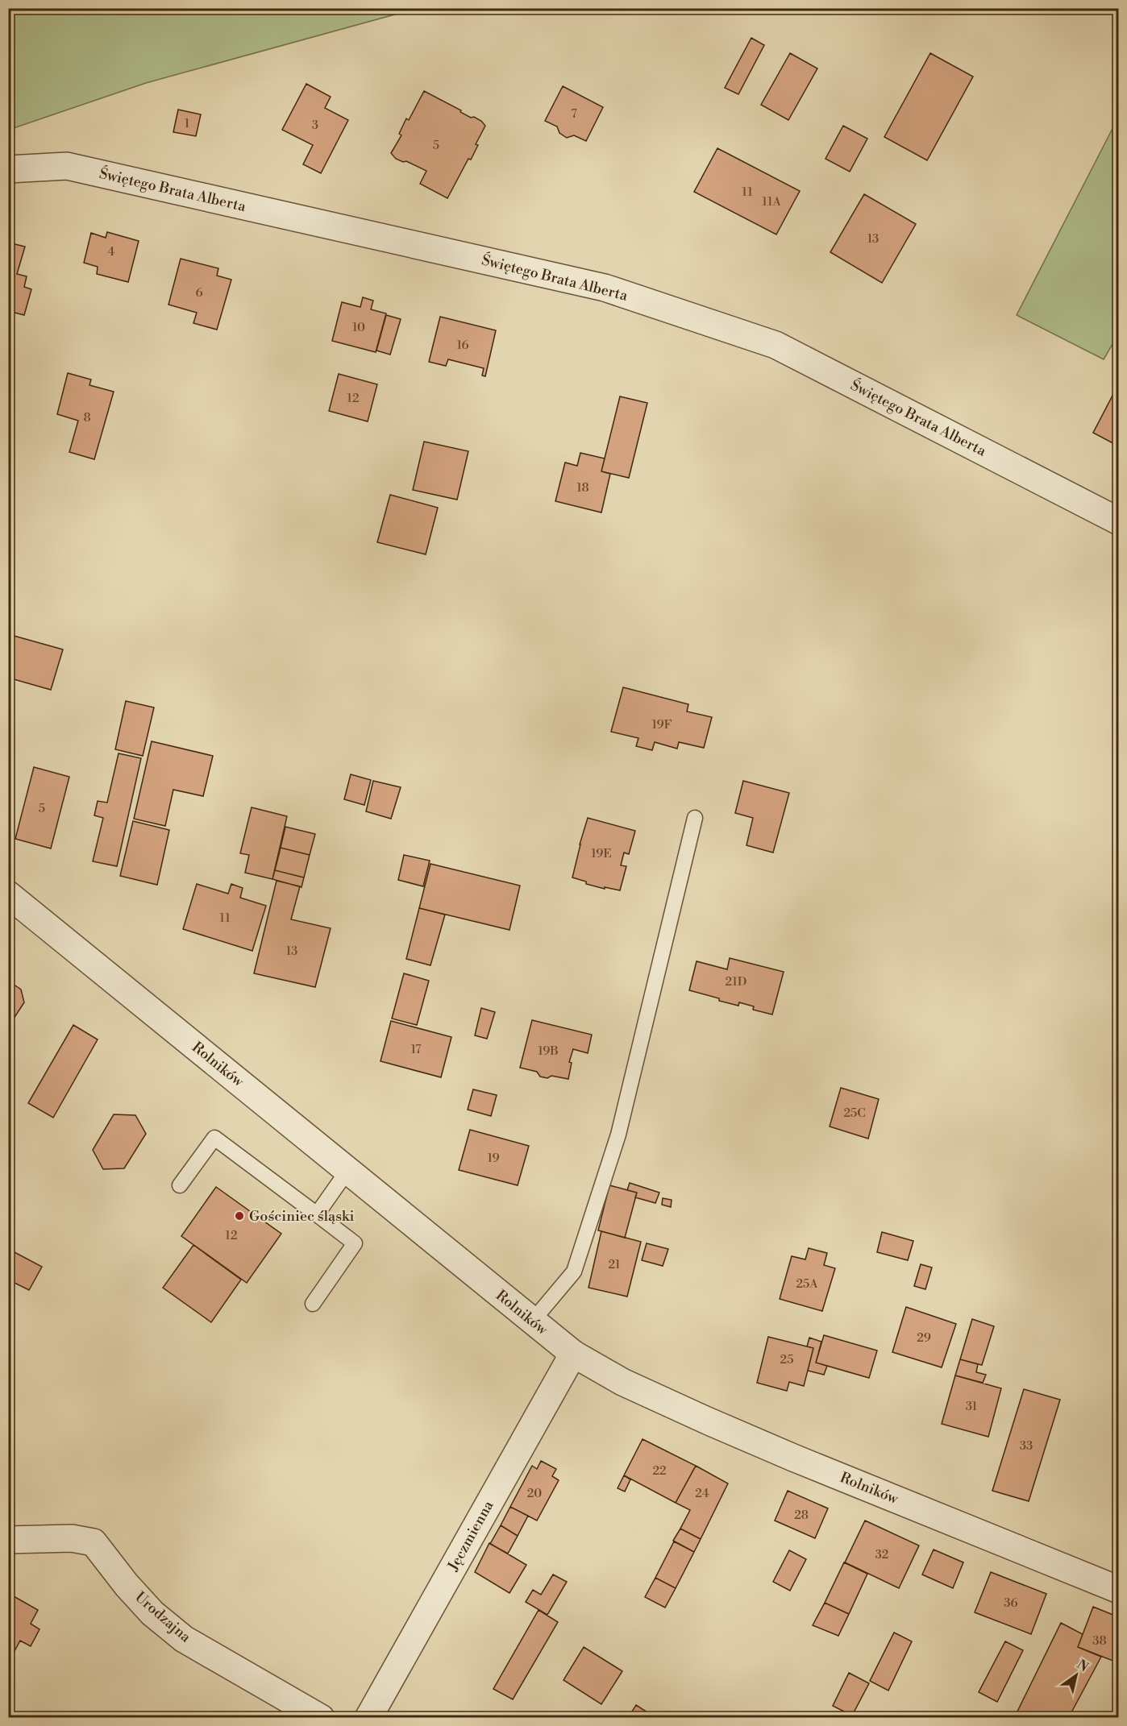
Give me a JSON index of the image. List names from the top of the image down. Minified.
{"streets":{"street":["Świętego Brata Alberta","Rolników","Jęczmienna","Urodzajna"]},"crossings":[["Rolników","Jęczmienna"]],"places":["Gościniec śląski"],"house_numbers":["7","1","3","5","11","11A","13","4","6","10","16","12","8","18","19F","5","19E","11","13","21D","17","19B","25C","19","12","21","25A","29","25","31","33","22","20","24","28","32","36","38"],"north":"top right"}
